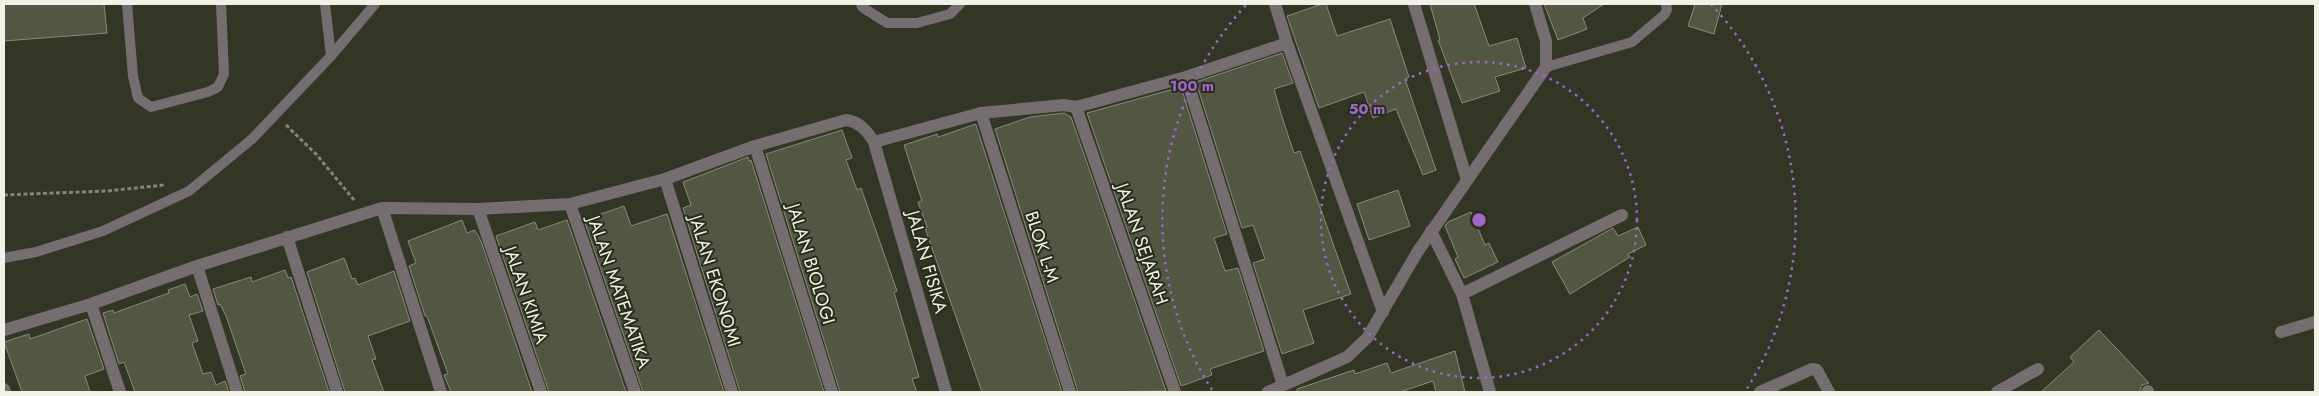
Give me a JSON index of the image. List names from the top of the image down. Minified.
{"streets":{"street":["JALAN SEJARAH","BLOK L-M","JALAN FISIKA","JALAN BIOLOGI","JALAN EKONOMI","JALAN MATEMATIKA","JALAN KIMIA"]},"rings":["100 m","50 m"]}
